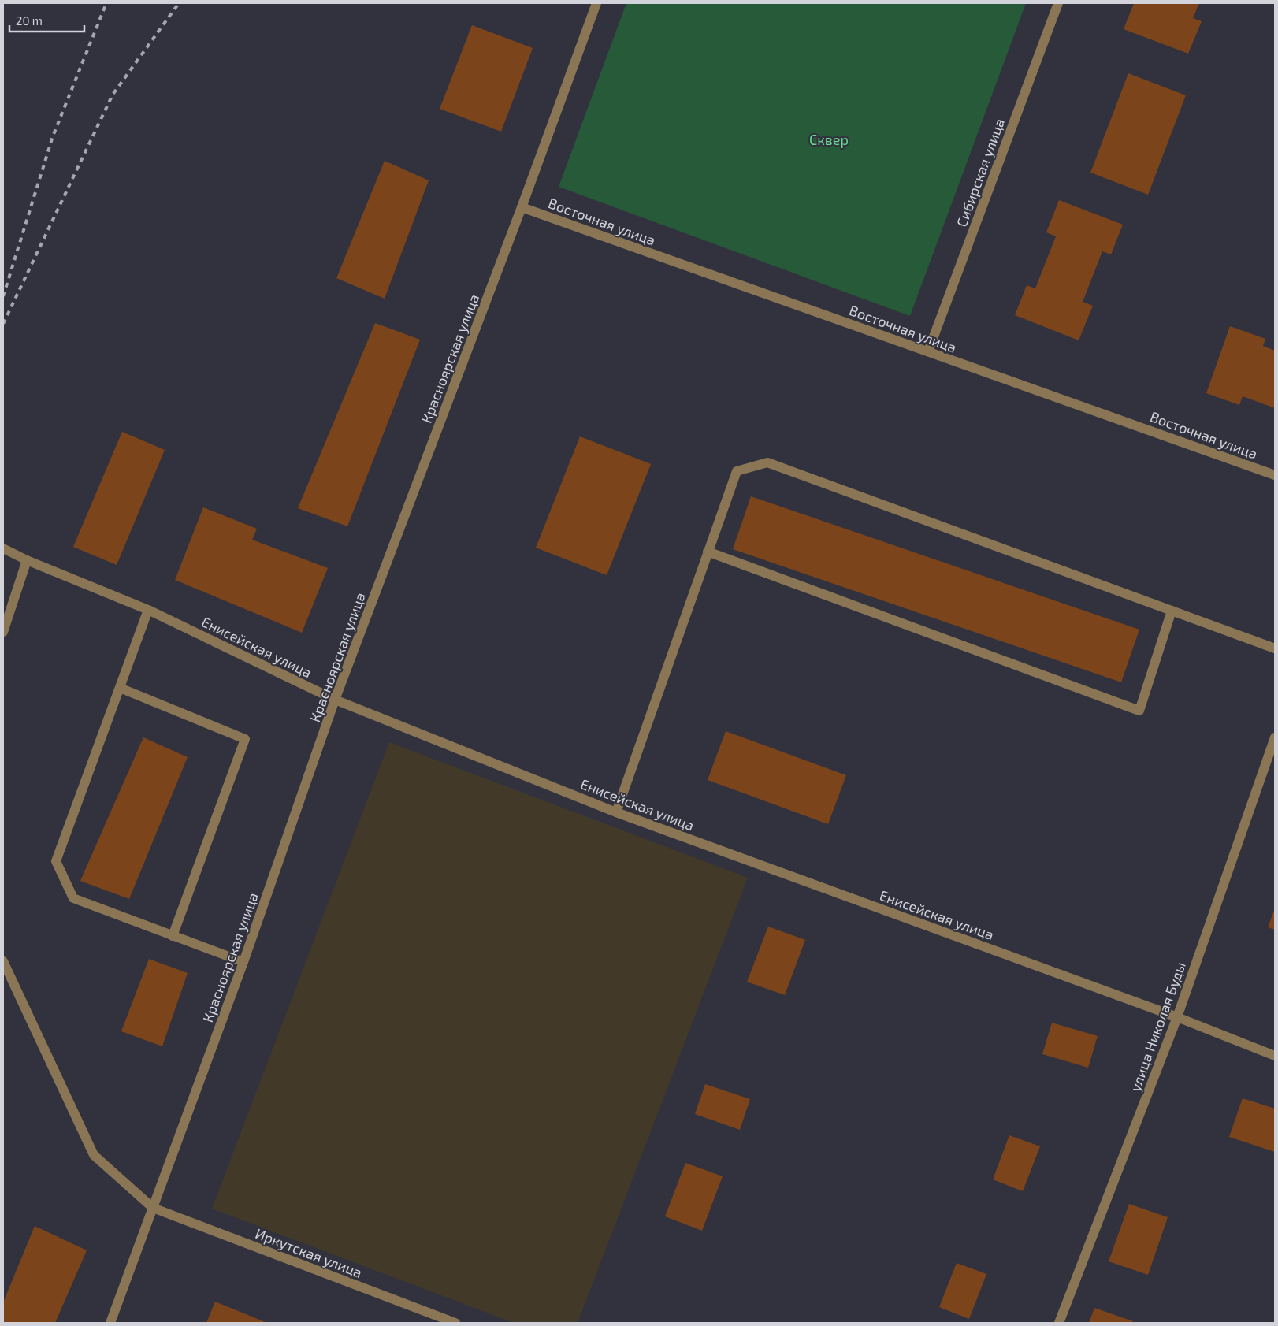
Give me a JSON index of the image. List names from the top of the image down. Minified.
{"streets":{"street":["Сибирская улица","Восточная улица","Красноярская улица","Енисейская улица","улица Николая Буды","Иркутская улица"]},"crossings":[["Сибирская улица","Восточная улица"],["Восточная улица","Красноярская улица"],["Красноярская улица","Енисейская улица"],["Красноярская улица","Иркутская улица"],["Енисейская улица","улица Николая Буды"]],"parks":["Сквер"],"scale_bar":"20 m"}
